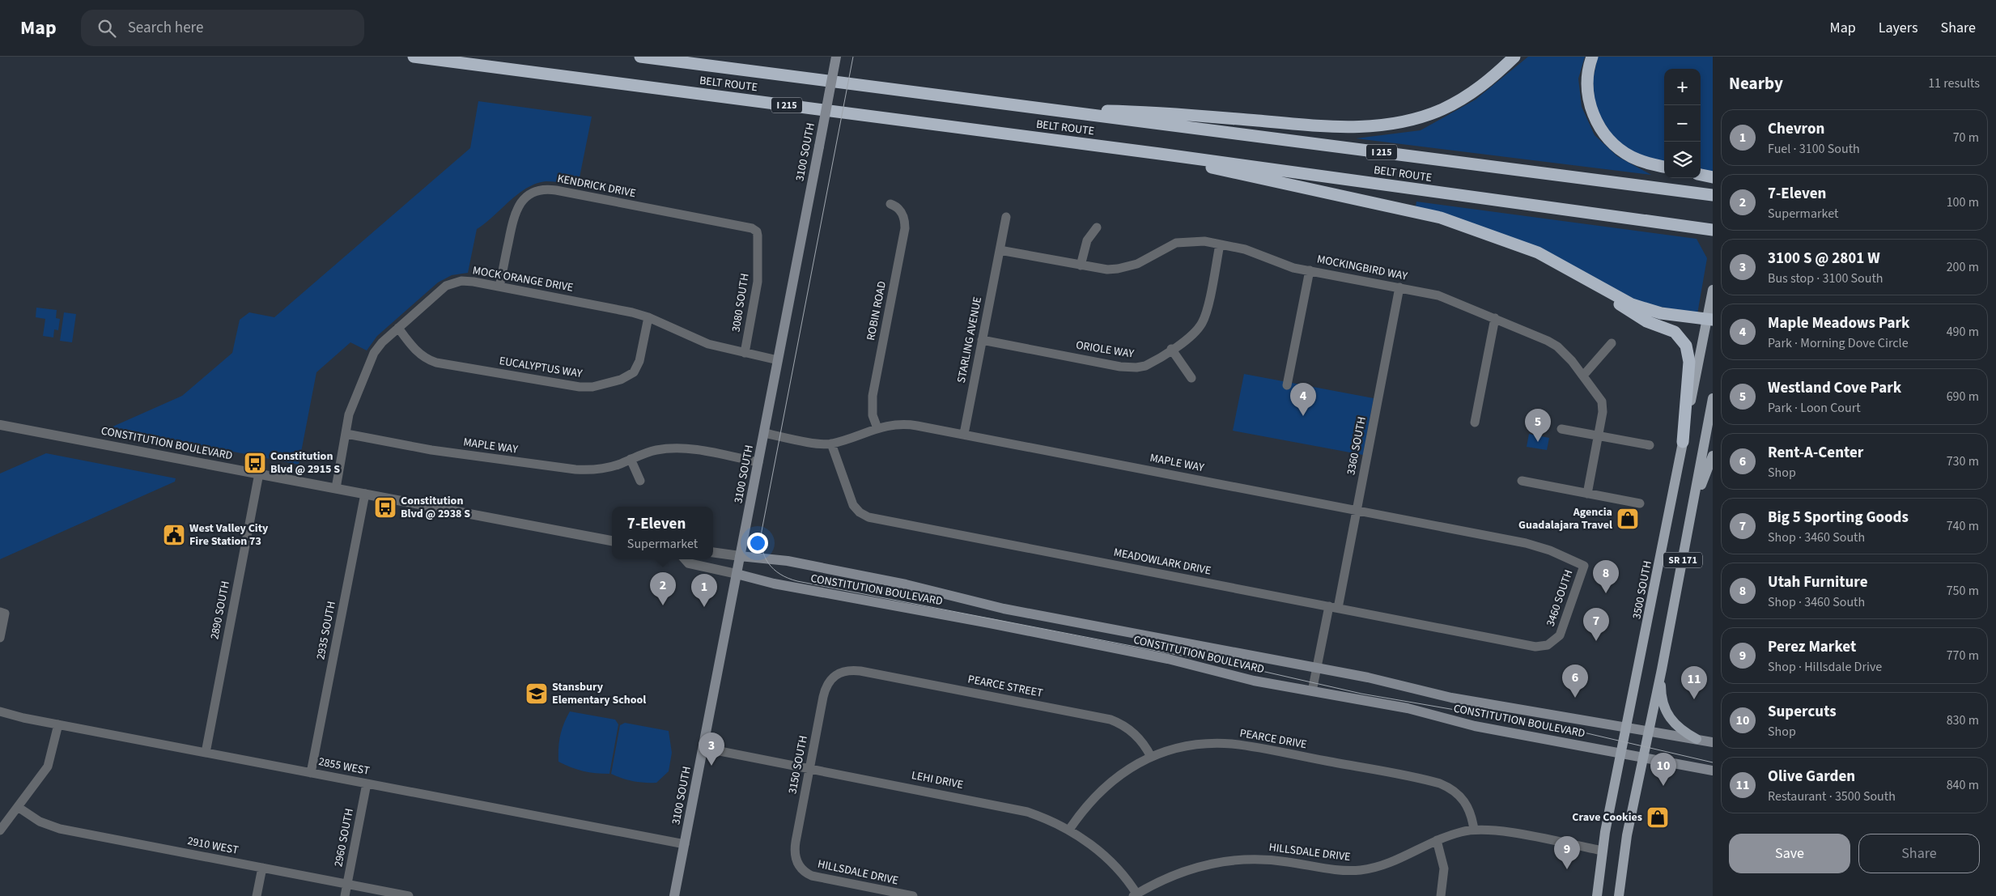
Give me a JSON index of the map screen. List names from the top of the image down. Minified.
{"streets":{"highway":["BELT ROUTE","I 215"],"main road":["3100 SOUTH","CONSTITUTION BOULEVARD","SR 171","3500 SOUTH"],"street":["KENDRICK DRIVE","MOCKINGBIRD WAY","MOCK ORANGE DRIVE","3080 SOUTH","ROBIN ROAD","STARLING AVENUE","ORIOLE WAY","EUCALYPTUS WAY","MAPLE WAY","3360 SOUTH","MEADOWLARK DRIVE","3460 SOUTH","2890 SOUTH","2935 SOUTH","PEARCE STREET","PEARCE DRIVE","3150 SOUTH","2855 WEST","LEHI DRIVE","2960 SOUTH","2910 WEST","HILLSDALE DRIVE"]},"crossings":[["3100 SOUTH","MOCK ORANGE DRIVE"],["3100 SOUTH","CONSTITUTION BOULEVARD"],["3100 SOUTH","MAPLE WAY"],["3100 SOUTH","2855 WEST"],["3100 SOUTH","LEHI DRIVE"],["KENDRICK DRIVE","MOCK ORANGE DRIVE"],["KENDRICK DRIVE","3080 SOUTH"],["MOCKINGBIRD WAY","STARLING AVENUE"],["MOCKINGBIRD WAY","ORIOLE WAY"],["MOCKINGBIRD WAY","3360 SOUTH"],["MOCK ORANGE DRIVE","3080 SOUTH"],["MOCK ORANGE DRIVE","EUCALYPTUS WAY"],["MOCK ORANGE DRIVE","CONSTITUTION BOULEVARD"],["MOCK ORANGE DRIVE","MAPLE WAY"],["ROBIN ROAD","MAPLE WAY"],["STARLING AVENUE","ORIOLE WAY"],["STARLING AVENUE","MAPLE WAY"],["CONSTITUTION BOULEVARD","3360 SOUTH"],["CONSTITUTION BOULEVARD","SR 171"],["CONSTITUTION BOULEVARD","3500 SOUTH"],["CONSTITUTION BOULEVARD","2890 SOUTH"],["CONSTITUTION BOULEVARD","2935 SOUTH"],["MAPLE WAY","3360 SOUTH"],["MAPLE WAY","MEADOWLARK DRIVE"],["MAPLE WAY","3460 SOUTH"],["3360 SOUTH","MEADOWLARK DRIVE"],["MEADOWLARK DRIVE","3460 SOUTH"],["3500 SOUTH","HILLSDALE DRIVE"],["2890 SOUTH","2855 WEST"],["2935 SOUTH","2855 WEST"],["PEARCE STREET","PEARCE DRIVE"],["PEARCE STREET","3150 SOUTH"],["PEARCE DRIVE","LEHI DRIVE"],["PEARCE DRIVE","HILLSDALE DRIVE"],["3150 SOUTH","LEHI DRIVE"],["3150 SOUTH","HILLSDALE DRIVE"],["2855 WEST","2960 SOUTH"],["LEHI DRIVE","HILLSDALE DRIVE"],["2960 SOUTH","2910 WEST"]],"places":{"bus stop":["Constitution Blvd @ 2915 S","Constitution Blvd @ 2938 S"],"shop":["Agencia Guadalajara Travel","Crave Cookies"],"public building":["West Valley City Fire Station 73"],"school or university":["Stansbury Elementary School"]},"page":{"header":"Map","search":"Search here","nav":["Map","Layers","Share"],"heading":["Nearby","11 results"],"map_buttons":["+","−"],"list":[{"mark":"1","name":"Chevron","note":"Fuel · 3100 South","value":"70 m"},{"mark":"2","name":"7-Eleven","note":"Supermarket","value":"100 m"},{"mark":"3","name":"3100 S @ 2801 W","note":"Bus stop · 3100 South","value":"200 m"},{"mark":"4","name":"Maple Meadows Park","note":"Park · Morning Dove Circle","value":"490 m"},{"mark":"5","name":"Westland Cove Park","note":"Park · Loon Court","value":"690 m"},{"mark":"6","name":"Rent-A-Center","note":"Shop","value":"730 m"},{"mark":"7","name":"Big 5 Sporting Goods","note":"Shop · 3460 South","value":"740 m"},{"mark":"8","name":"Utah Furniture","note":"Shop · 3460 South","value":"750 m"},{"mark":"9","name":"Perez Market","note":"Shop · Hillsdale Drive","value":"770 m"},{"mark":"10","name":"Supercuts","note":"Shop","value":"830 m"},{"mark":"11","name":"Olive Garden","note":"Restaurant · 3500 South","value":"840 m"}],"pins":["4","5","8","2","1","7","6","11","3","10","9"],"popup":["7-Eleven","Supermarket"],"buttons":["Save","Share"]}}
